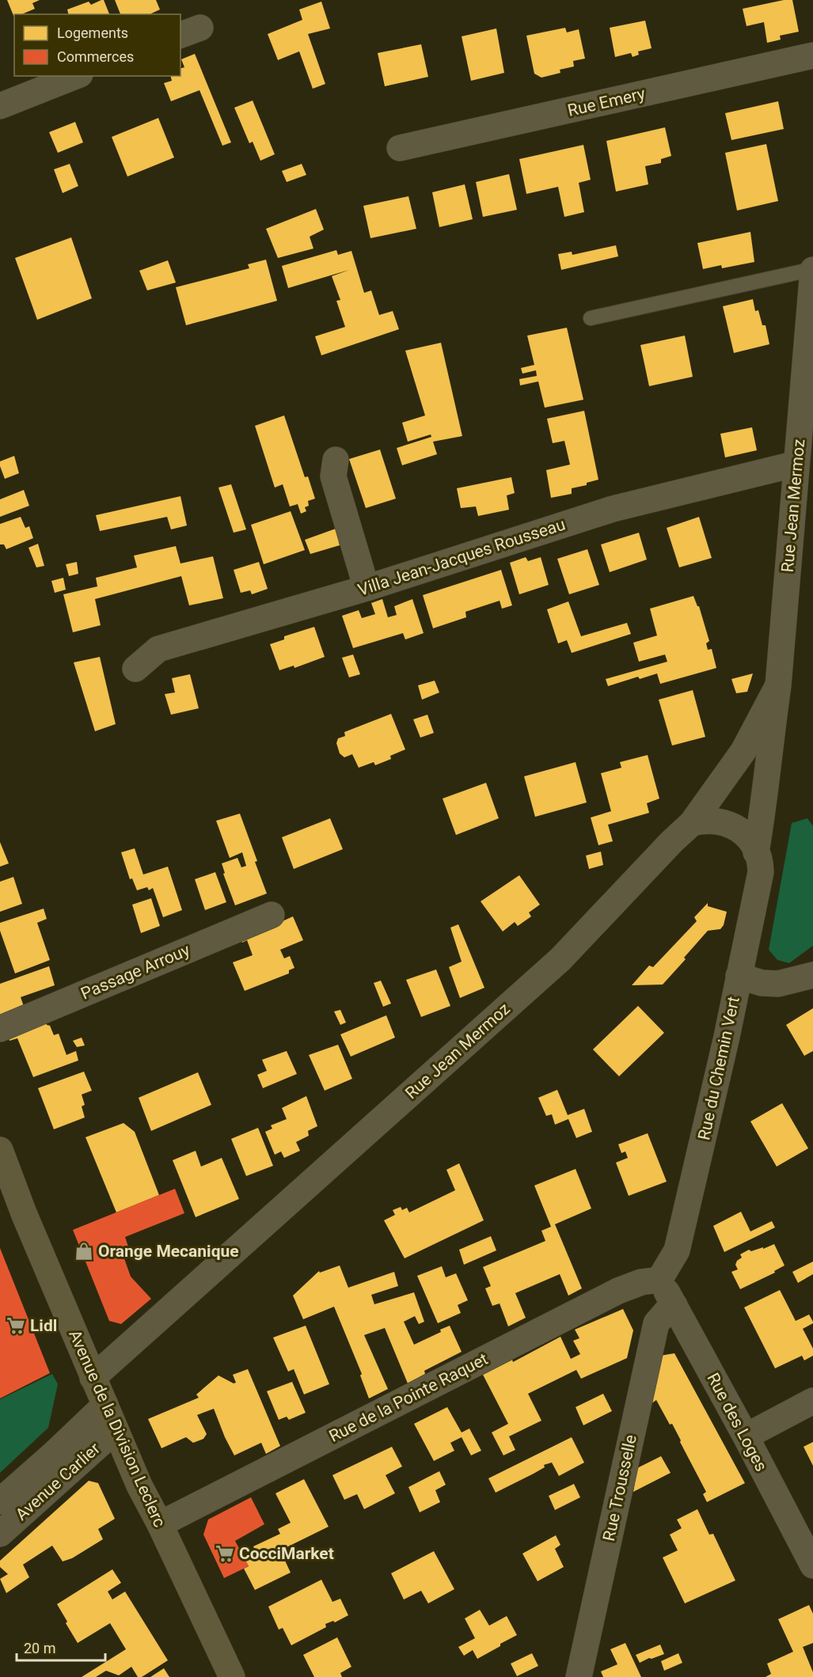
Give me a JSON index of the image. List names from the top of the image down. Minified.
{"streets":{"main road":["Avenue de la Division Leclerc"],"street":["Rue Emery","Rue Jean Mermoz","Villa Jean-Jacques Rousseau","Passage Arrouy","Rue du Chemin Vert","Rue de la Pointe Raquet","Rue des Loges","Avenue Carlier","Rue Trousselle"]},"crossings":[["Rue Jean Mermoz","Villa Jean-Jacques Rousseau"],["Rue Jean Mermoz","Rue du Chemin Vert"],["Rue Jean Mermoz","Avenue de la Division Leclerc"],["Rue du Chemin Vert","Rue de la Pointe Raquet"],["Rue du Chemin Vert","Rue des Loges"],["Rue de la Pointe Raquet","Rue des Loges"],["Rue de la Pointe Raquet","Avenue de la Division Leclerc"],["Rue des Loges","Rue Trousselle"],["Avenue de la Division Leclerc","Avenue Carlier"]],"places":{"shop":["Orange Mecanique"],"supermarket":["Lidl","CocciMarket"]},"legend":["Logements","Commerces"],"scale_bar":"20 m"}
